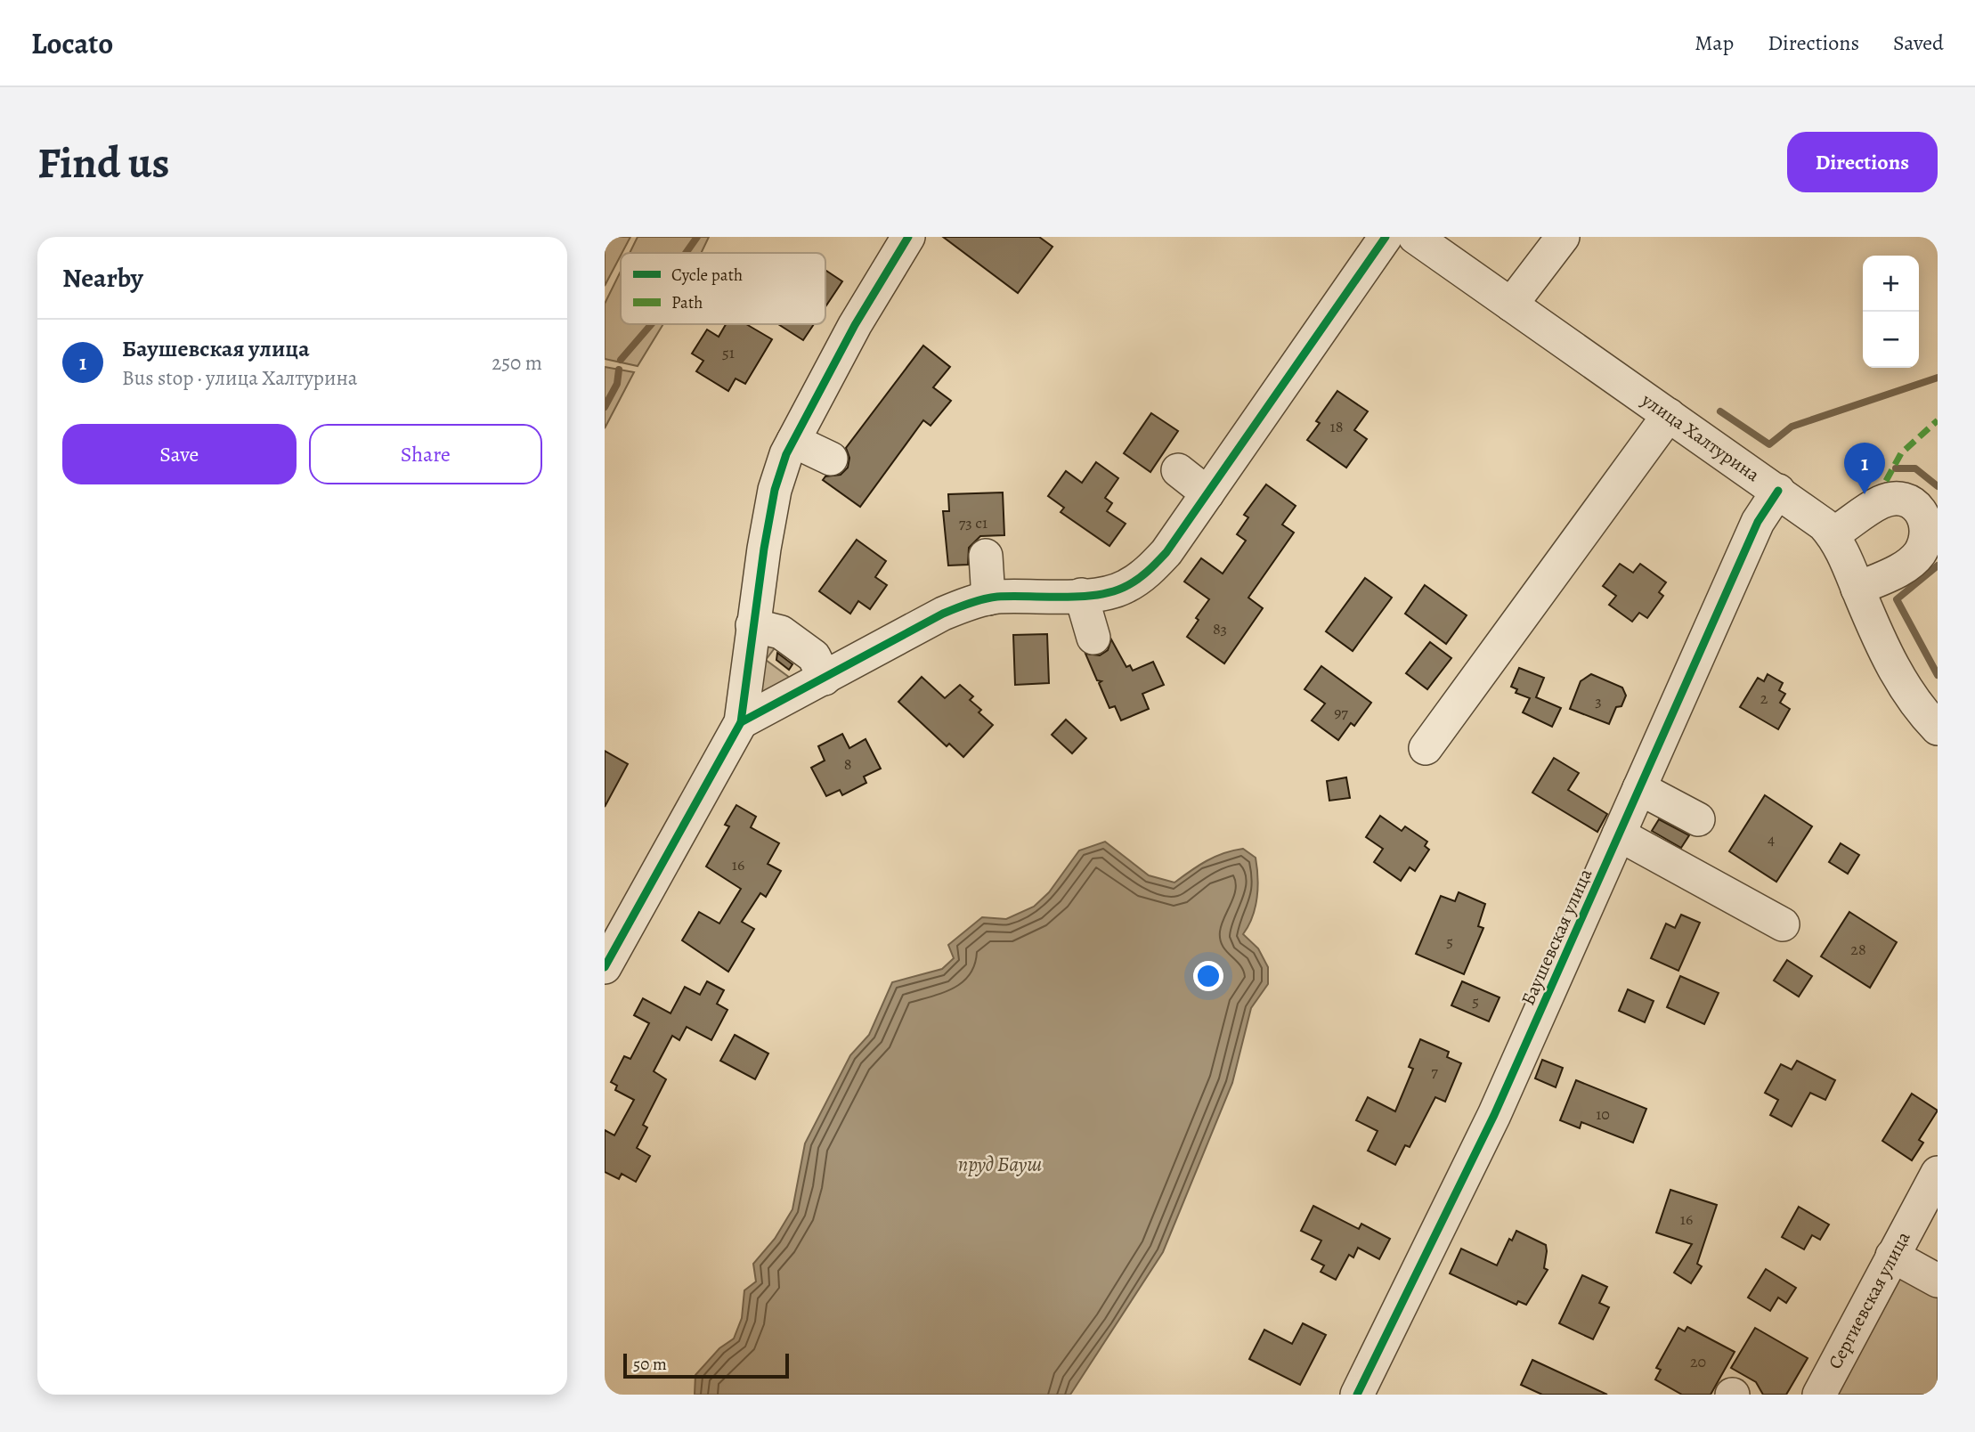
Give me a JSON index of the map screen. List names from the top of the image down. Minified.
{"streets":{"street":["улица Халтурина","Баушевская улица","Сергиевская улица"]},"crossings":[["улица Халтурина","Баушевская улица"]],"water":["пруд Бауш"],"house_numbers":["51","18","73 с1","83","2","3","97","8","4","16","5","28","5","7","10","16","20"],"legend":["Cycle path","Path"],"scale_bar":"50 m","page":{"header":"Locato","nav":["Map","Directions","Saved"],"buttons":["Directions",["Save","Share"]],"title":"Find us","heading":"Nearby","map_buttons":["+","−"],"list":[{"mark":"1","name":"Баушевская улица","note":"Bus stop · улица Халтурина","value":"250 m"}],"pins":"1","scale":"50 m"}}
